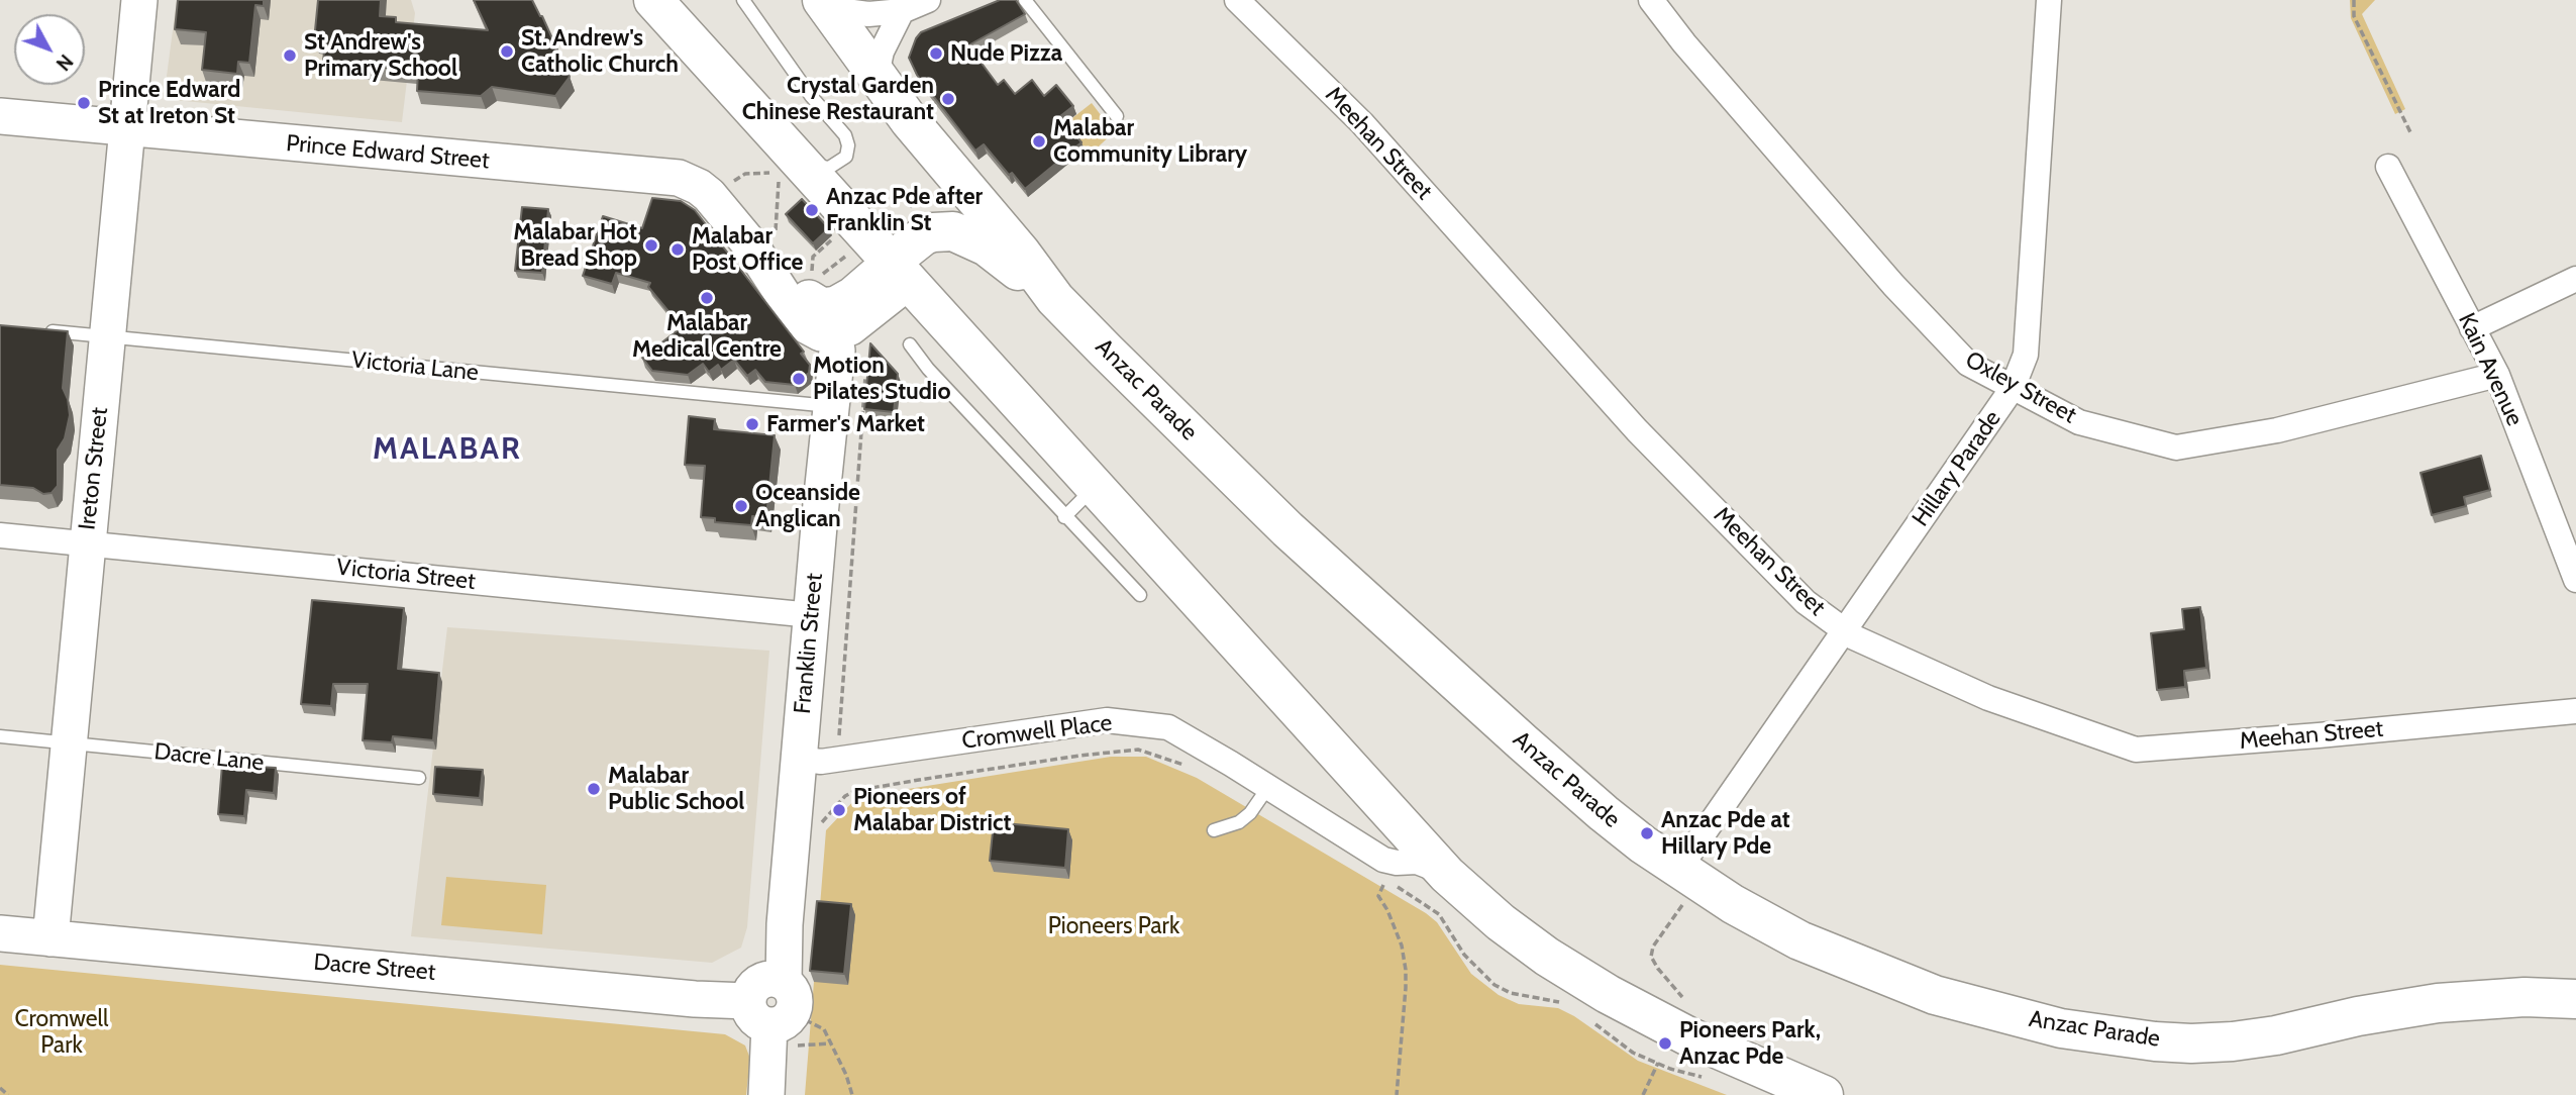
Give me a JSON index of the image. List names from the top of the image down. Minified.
{"streets":{"main road":["Anzac Parade"],"street":["Meehan Street","Prince Edward Street","Kain Avenue","Oxley Street","Ireton Street","Hillary Parade","Victoria Street","Franklin Street","Cromwell Place","Dacre Street"],"lane":["Victoria Lane","Dacre Lane"]},"crossings":[["Meehan Street","Hillary Parade"],["Prince Edward Street","Ireton Street"],["Prince Edward Street","Franklin Street"],["Victoria Lane","Ireton Street"],["Victoria Lane","Franklin Street"],["Kain Avenue","Oxley Street"],["Oxley Street","Hillary Parade"],["Anzac Parade","Hillary Parade"],["Ireton Street","Victoria Street"],["Ireton Street","Dacre Lane"],["Ireton Street","Dacre Street"],["Victoria Street","Franklin Street"],["Franklin Street","Cromwell Place"],["Franklin Street","Dacre Street"]],"districts":["MALABAR"],"parks":["Pioneers Park","Cromwell Park"],"places":["St. Andrew's Catholic Church","Nude Pizza","St Andrew's Primary School","Crystal Garden Chinese Restaurant","Prince Edward St at Ireton St","Malabar Community Library","Anzac Pde after Franklin St","Malabar Hot Bread Shop","Malabar Post Office","Malabar Medical Centre","Motion Pilates Studio","Farmer's Market","Oceanside Anglican","Malabar Public School","Pioneers of Malabar District","Anzac Pde at Hillary Pde","Pioneers Park, Anzac Pde"],"north":"bottom right"}
